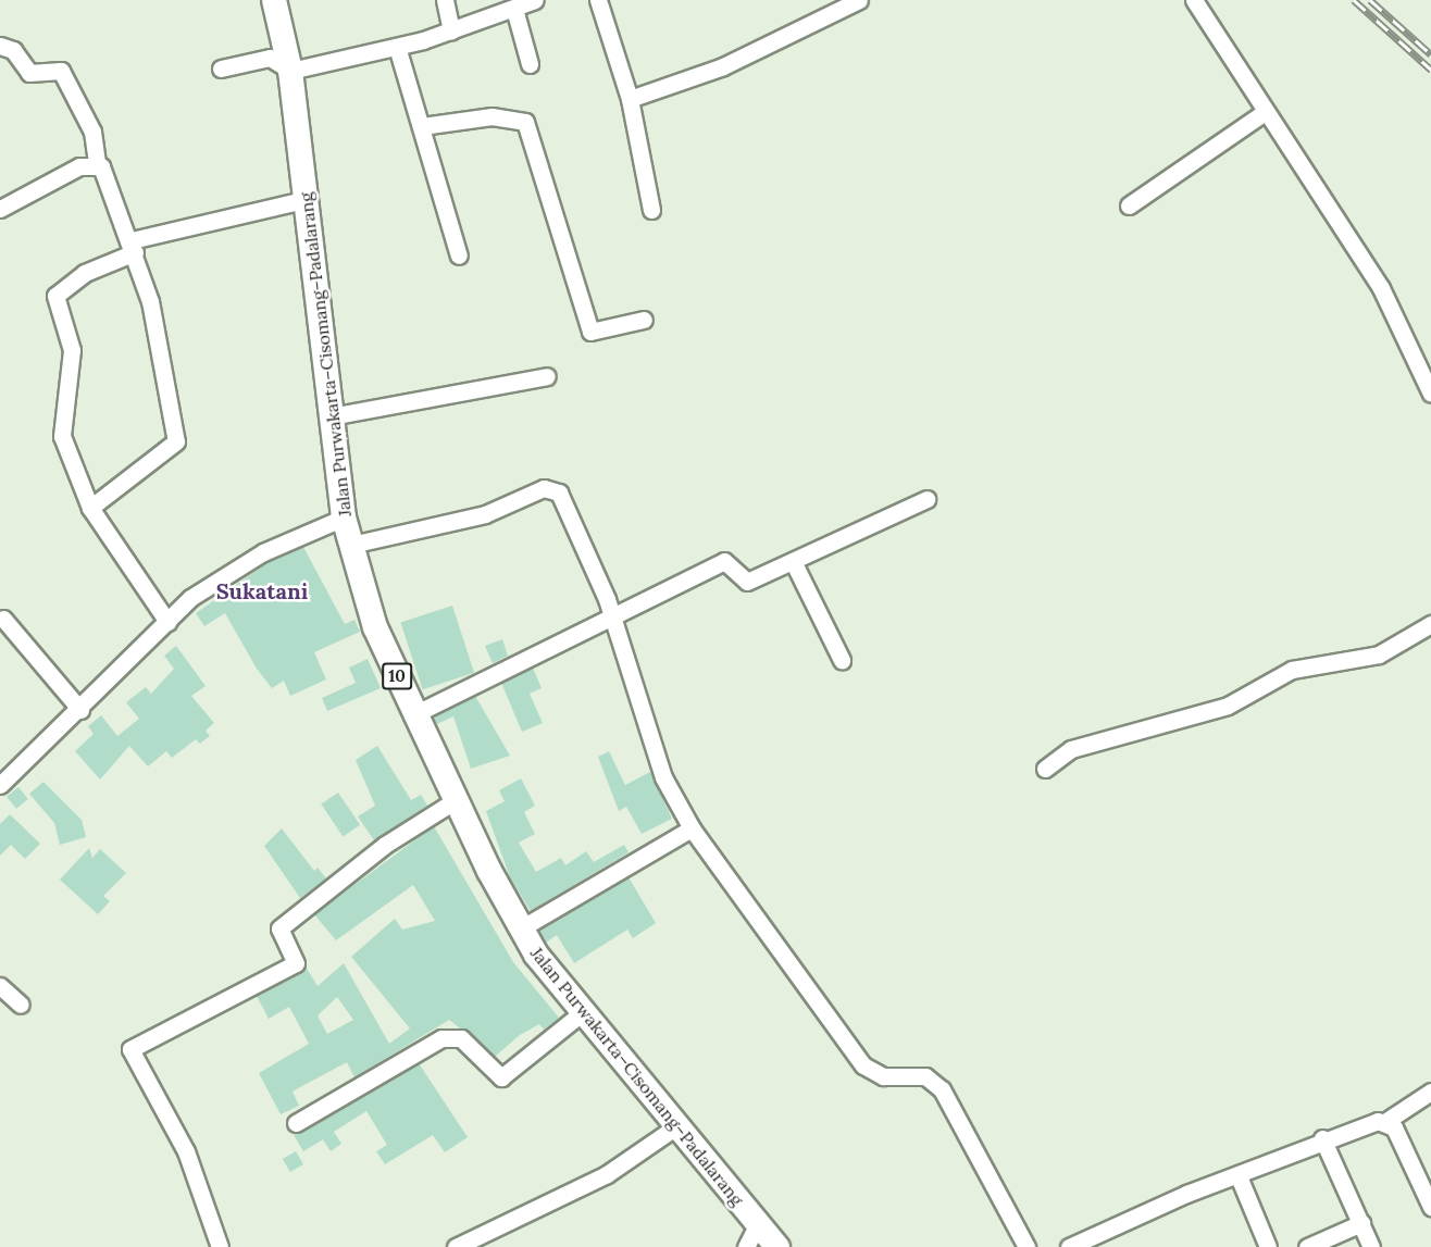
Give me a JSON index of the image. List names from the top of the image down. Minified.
{"streets":{"highway":["Jalan Purwakarta–Cisomang–Padalarang","10"]},"districts":["Sukatani"]}
